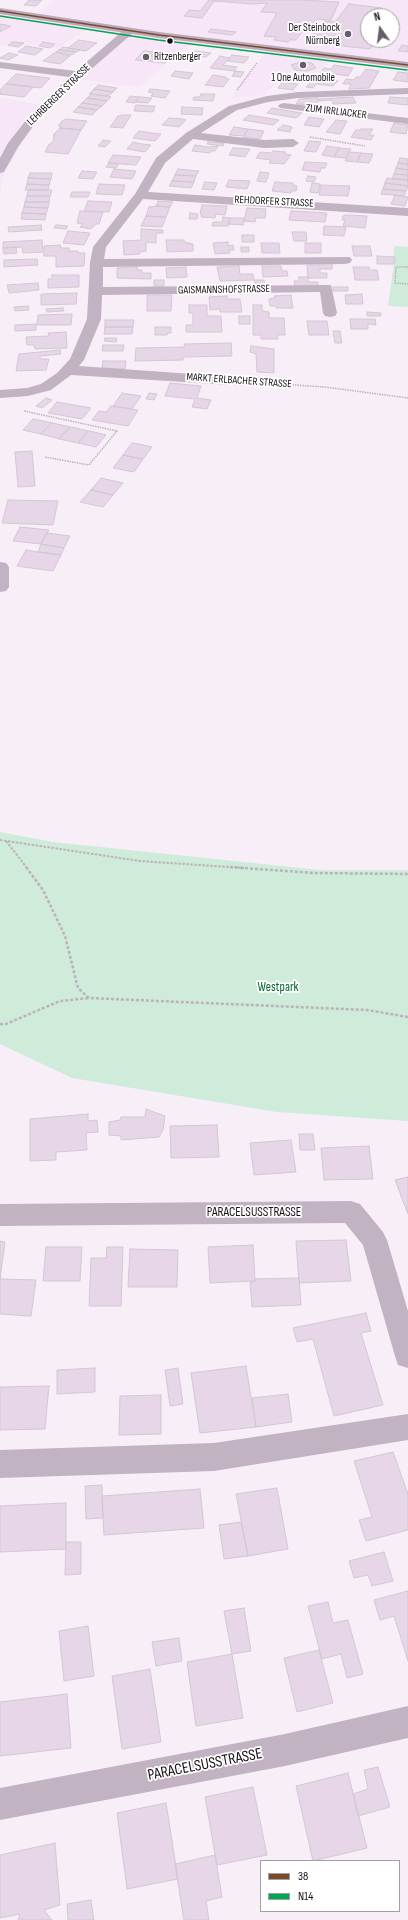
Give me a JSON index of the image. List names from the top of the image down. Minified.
{"streets":{"street":["LEHRBERGER STRASSE","ZUM IRRLIACKER","REHDORFER STRASSE","GAISMANNSHOFSTRASSE","MARKT ERLBACHER STRASSE","PARACELSUSSTRASSE"]},"parks":["Westpark"],"places":["Der Steinbock Nürnberg","Ritzenberger","1 One Automobile"],"lines":["transit line 38","transit line N14"],"legend":["38","N14"],"north":"top"}
